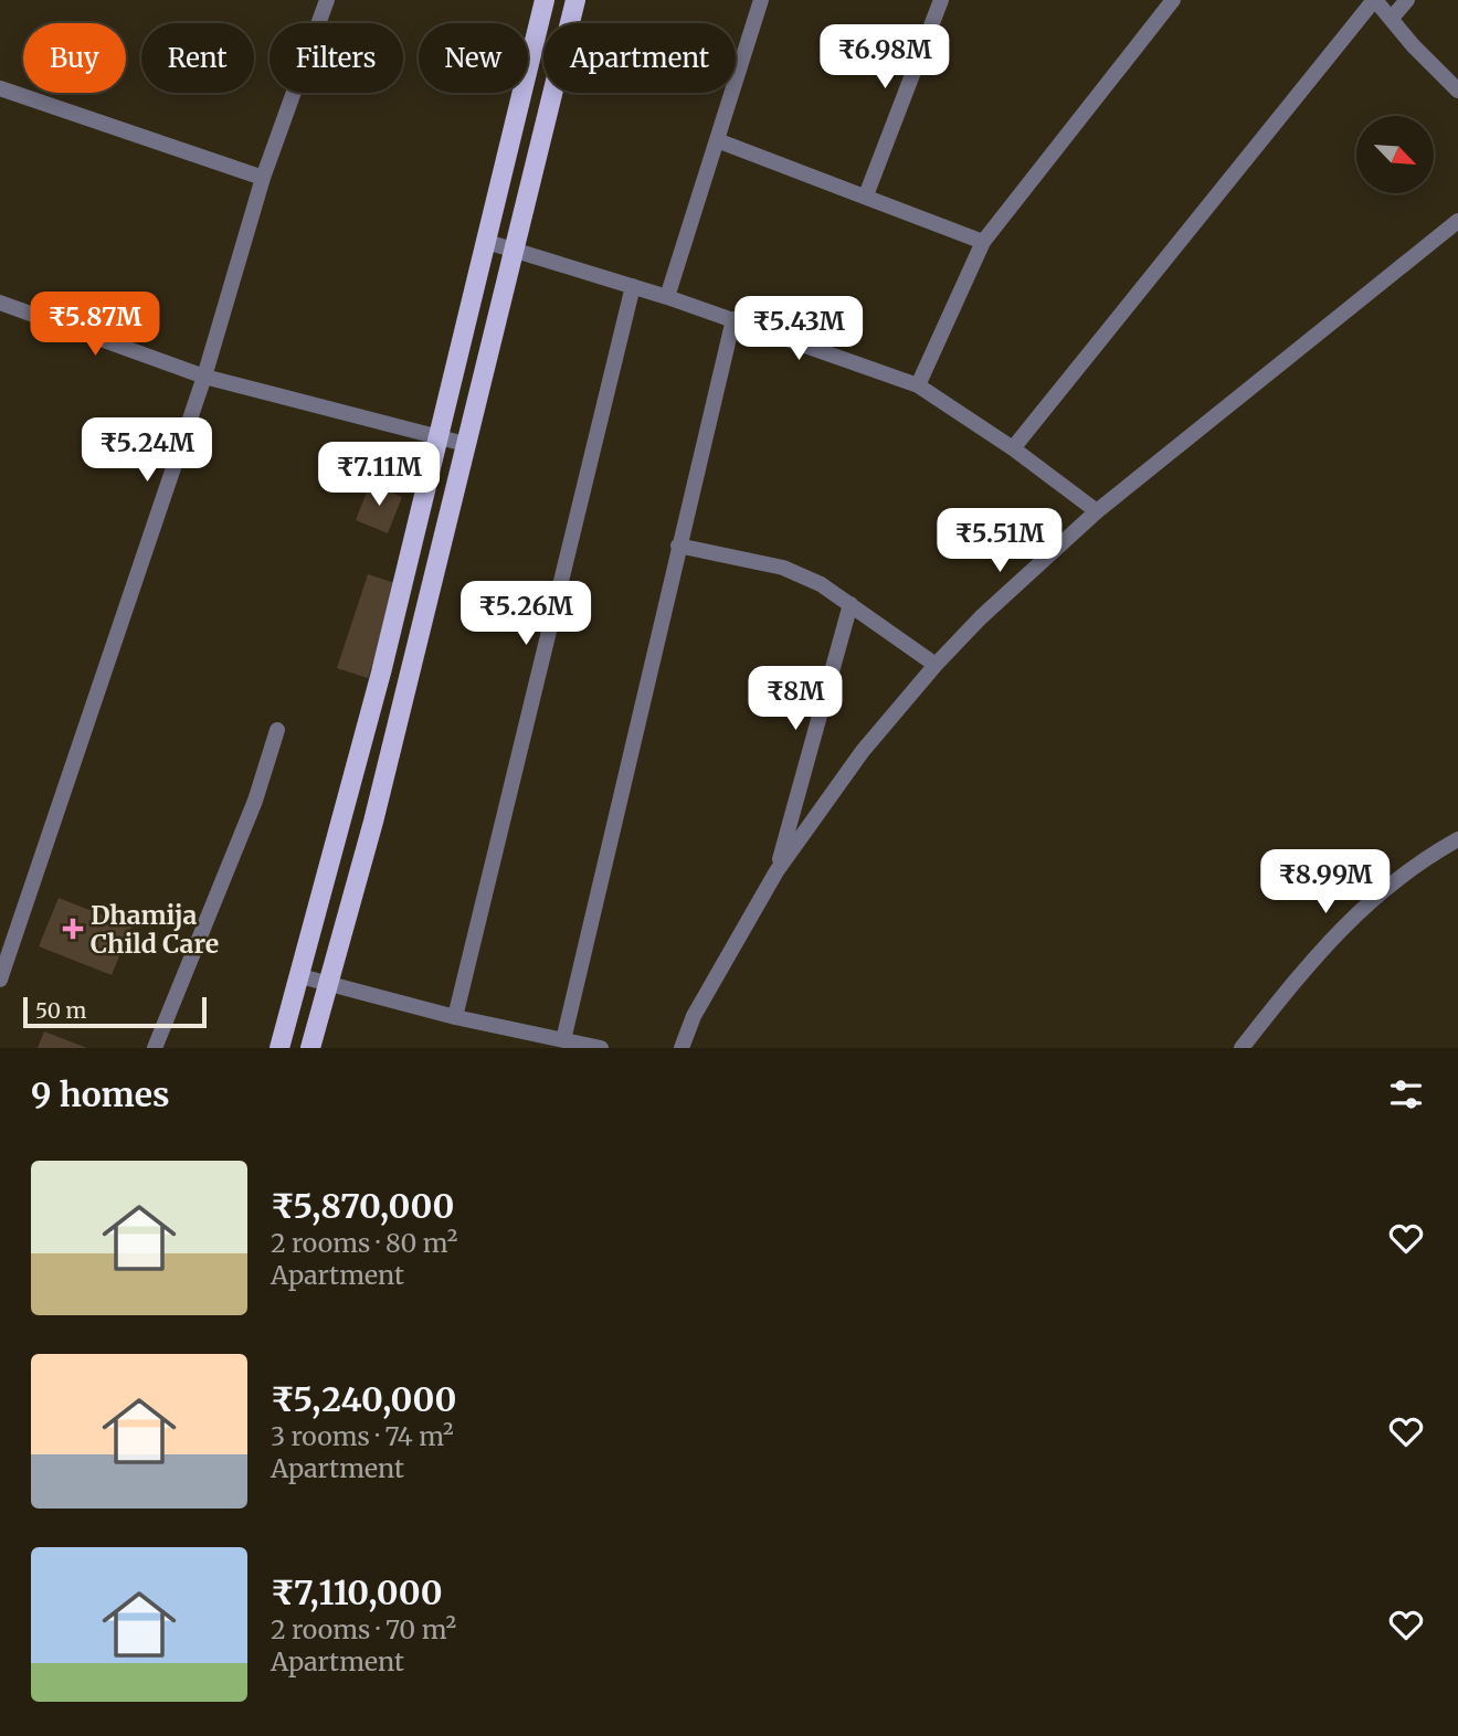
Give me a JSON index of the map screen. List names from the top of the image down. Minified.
{"places":{"health":["Dhamija Child Care"]},"scale_bar":"50 m","north":"bottom right","page":{"chip":["Buy","Rent","Filters","New","Apartment"],"price":["₹6.98M","₹5.87M","₹5.43M","₹5.24M","₹7.11M","₹5.51M","₹5.26M","₹8M","₹8.99M"],"scale":"50 m","heading":"9 homes","list":[{"name":"₹5,870,000","note":"2 rooms · 80 m² · Apartment"},{"name":"₹5,240,000","note":"3 rooms · 74 m² · Apartment"},{"name":"₹7,110,000","note":"2 rooms · 70 m² · Apartment"}]}}
